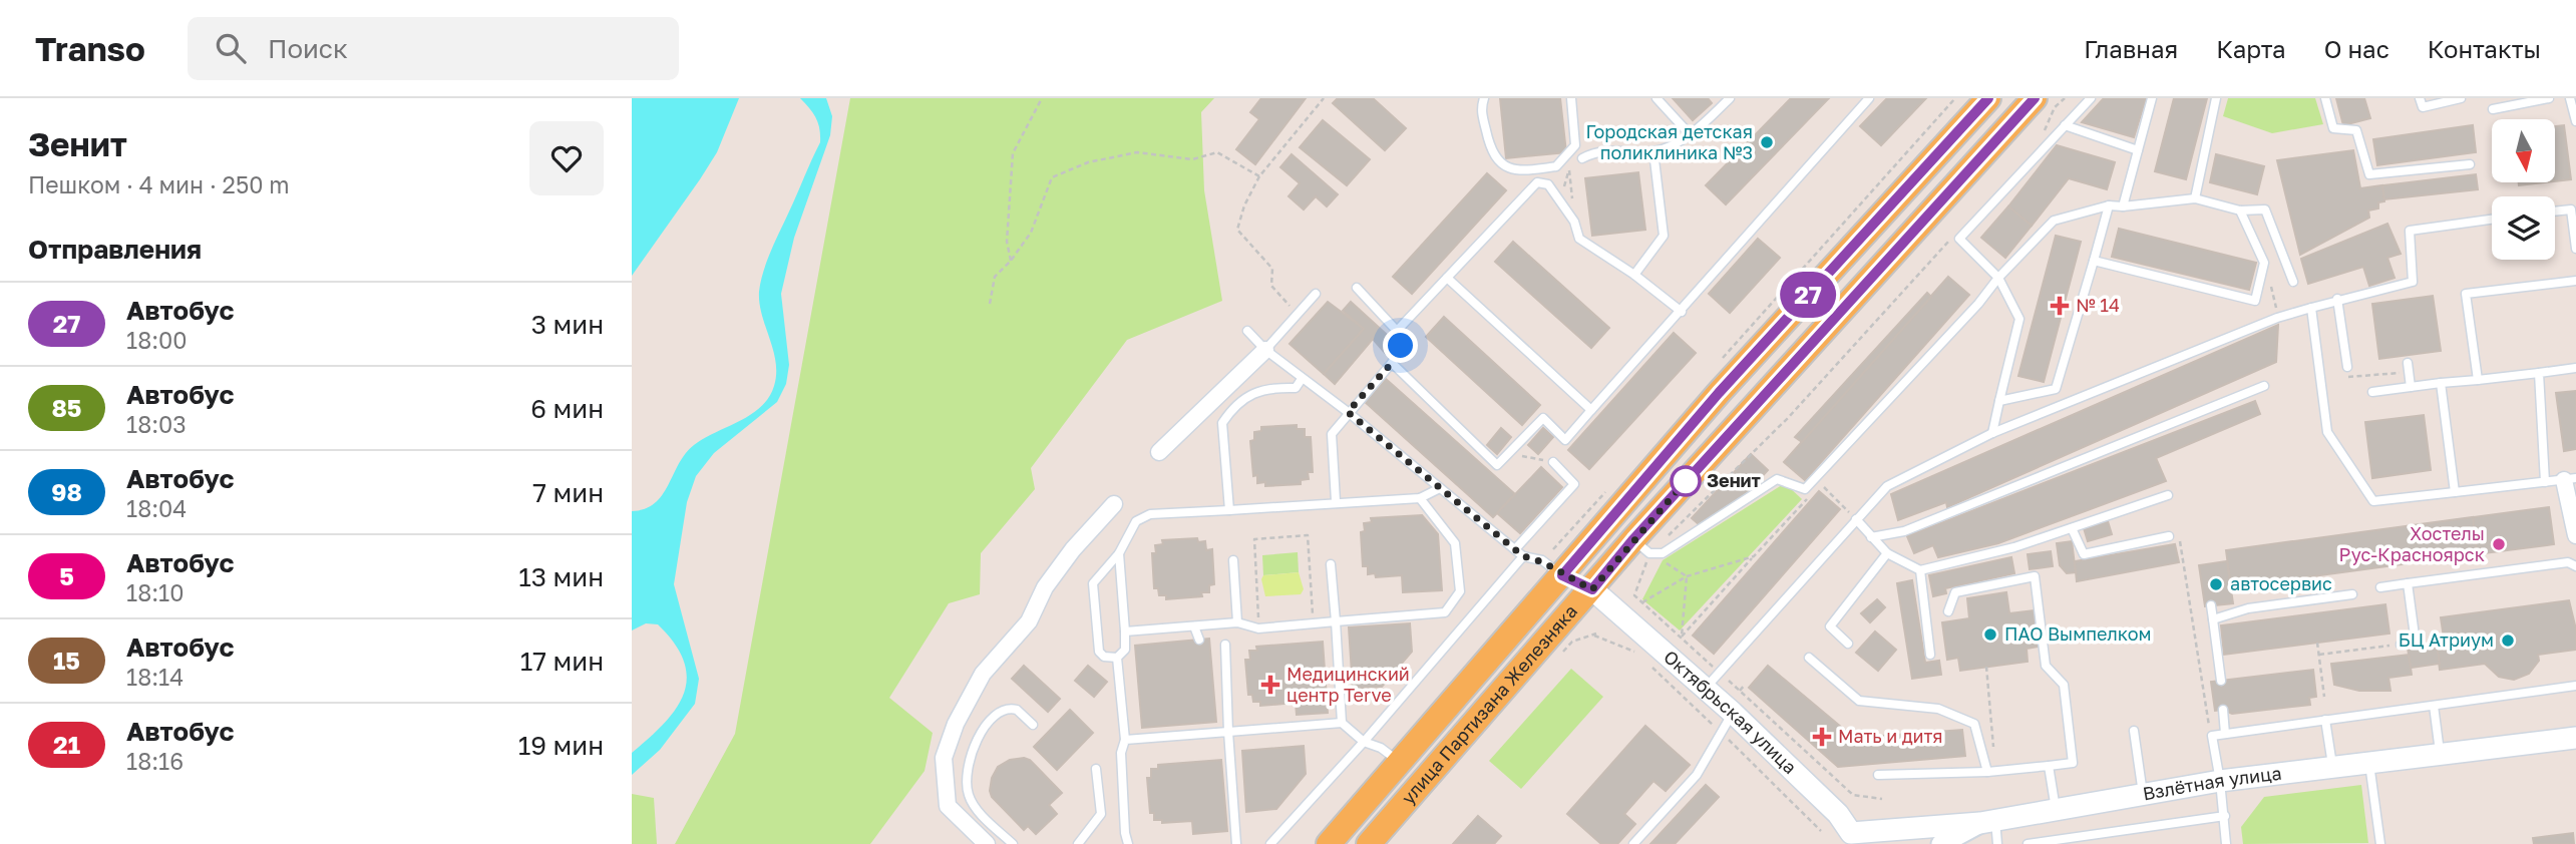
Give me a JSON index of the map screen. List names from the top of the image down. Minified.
{"streets":{"main road":["улица Партизана Железняка","Октябрьская улица","Взлётная улица"]},"crossings":[["улица Партизана Железняка","Октябрьская улица"],["Октябрьская улица","Взлётная улица"]],"places":{"other":["Городская детская поликлиника №3","Зенит","Хостелы Рус-Красноярск","автосервис","ПАО Вымпелком","БЦ Атриум"],"health":["№ 14","Медицинский центр Terve","Мать и дитя"]},"lines":["bus line 27"],"north":"bottom","page":{"header":"Transo","search":"Поиск","nav":["Главная","Карта","О нас","Контакты"],"heading":[["Зенит","Пешком · 4 мин · 250 m"],"Отправления"],"on_map":"27","list":[{"mark":"27","name":"Автобус","note":"18:00","value":"3 мин"},{"mark":"85","name":"Автобус","note":"18:03","value":"6 мин"},{"mark":"98","name":"Автобус","note":"18:04","value":"7 мин"},{"mark":"5","name":"Автобус","note":"18:10","value":"13 мин"},{"mark":"15","name":"Автобус","note":"18:14","value":"17 мин"},{"mark":"21","name":"Автобус","note":"18:16","value":"19 мин"}]}}
